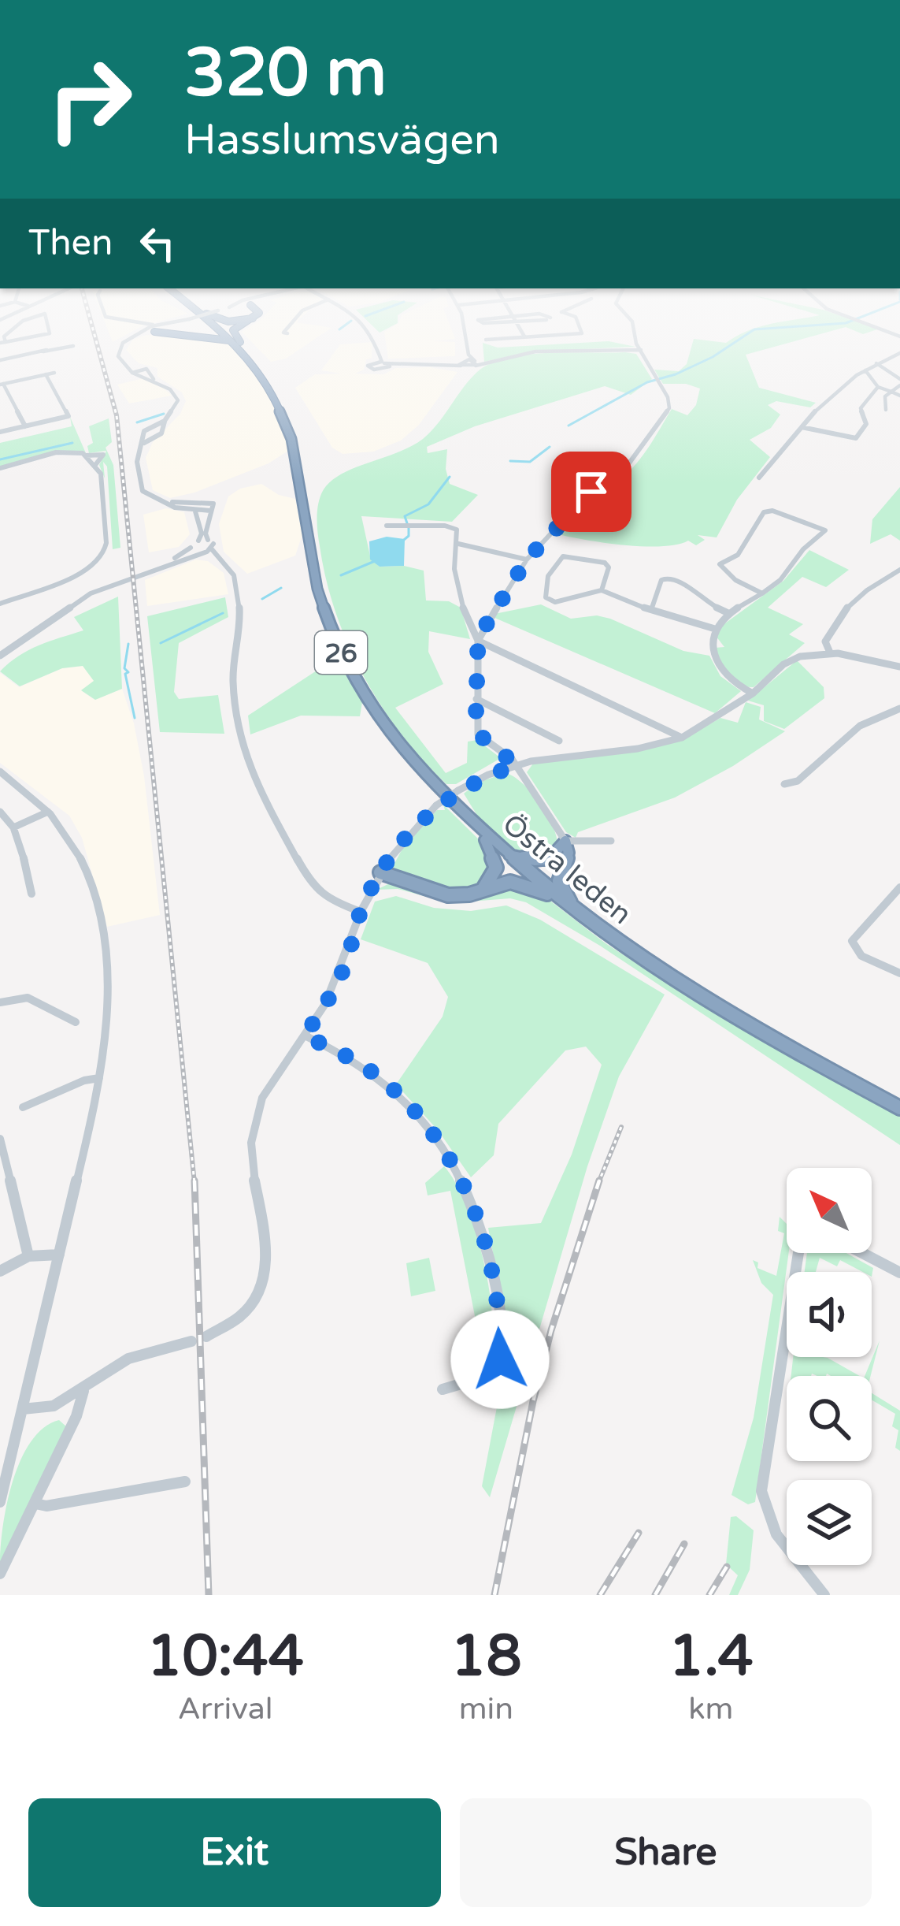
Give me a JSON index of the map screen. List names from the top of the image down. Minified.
{"streets":{"highway":["26","Östra leden"]},"north":"top left","page":{"turn":["320 m","Hasslumsvägen"],"then":"Then","eta":["10:44","Arrival","18","min","1.4","km"],"buttons":["Exit","Share"]}}
